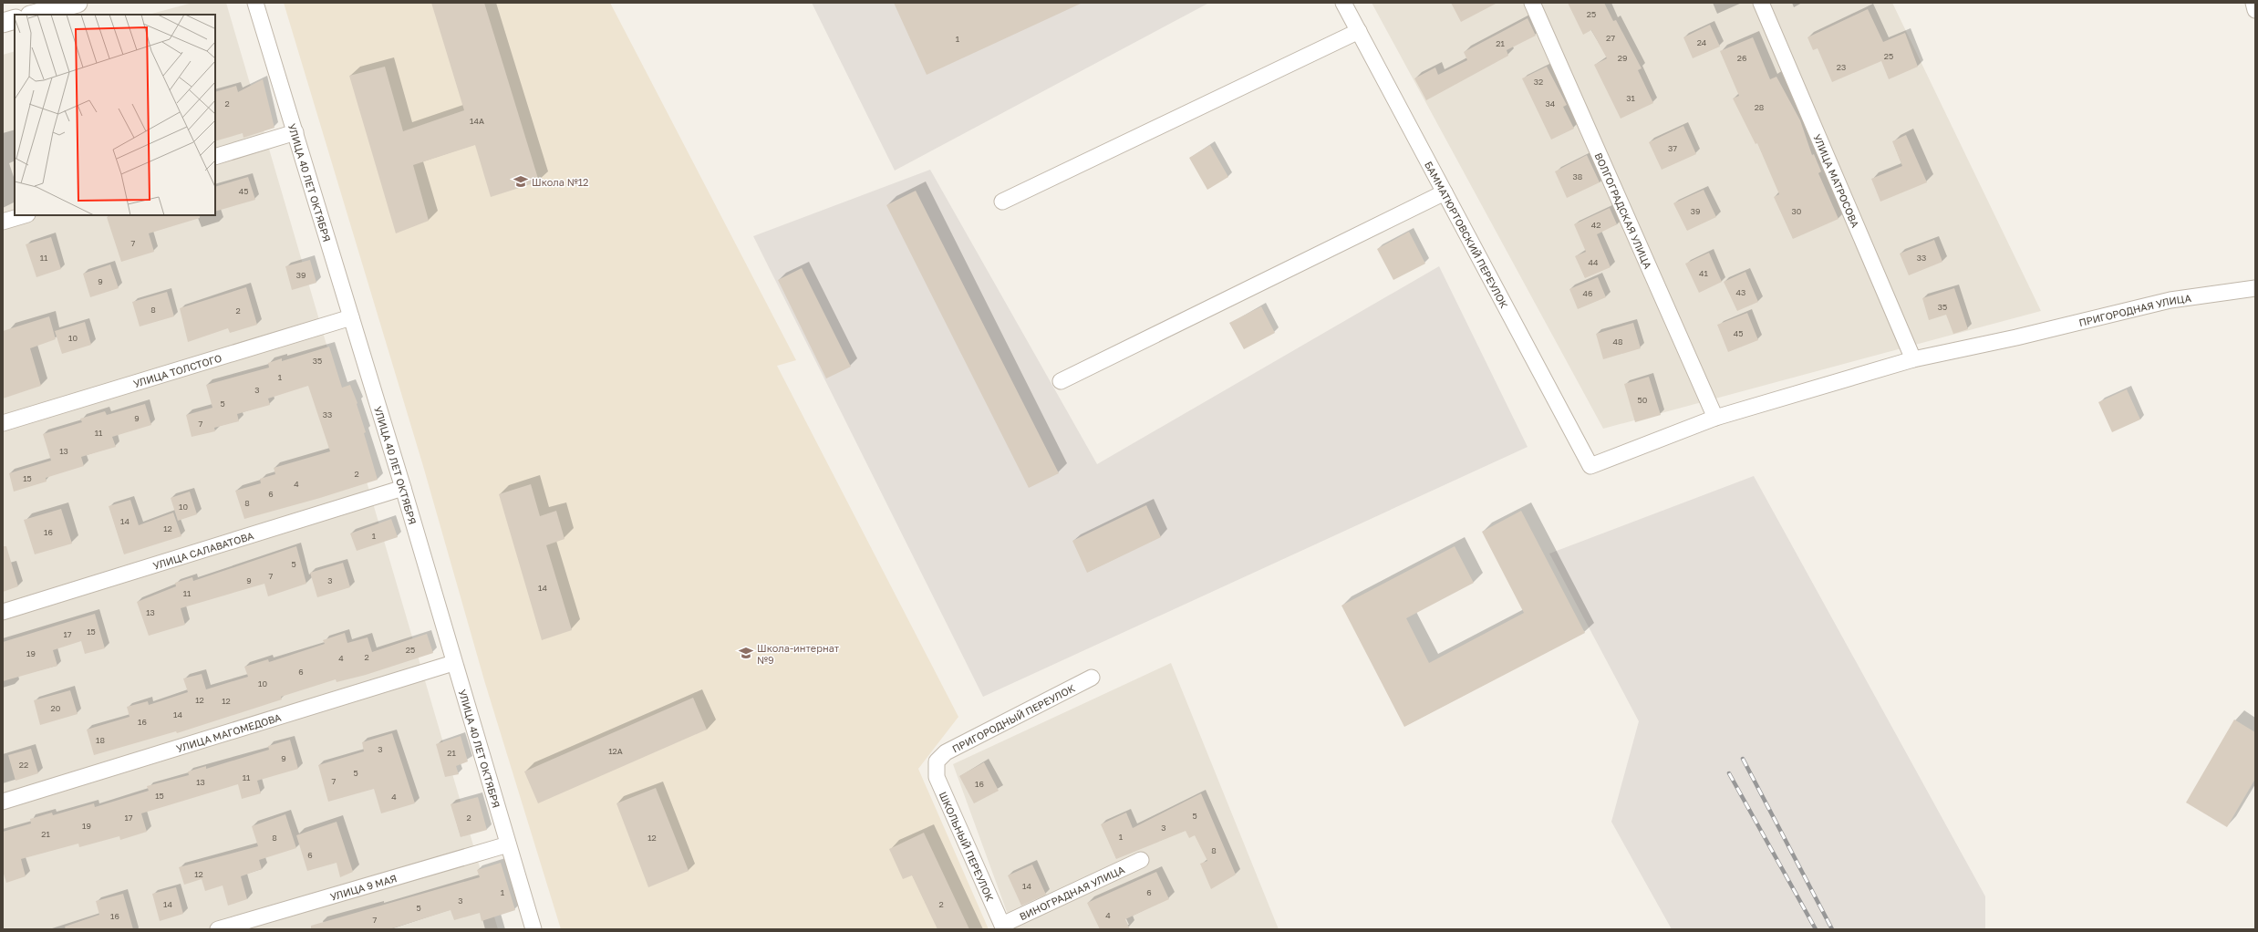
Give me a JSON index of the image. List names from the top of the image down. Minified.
{"streets":{"street":["УЛИЦА МАТРОСОВА","УЛИЦА 40 ЛЕТ ОКТЯБРЯ","ВОЛГОГРАДСКАЯ УЛИЦА","БАММАТЮРТОВСКИЙ ПЕРЕУЛОК","ПРИГОРОДНАЯ УЛИЦА","УЛИЦА ТОЛСТОГО","УЛИЦА САЛАВАТОВА","ПРИГОРОДНЫЙ ПЕРЕУЛОК","УЛИЦА МАГОМЕДОВА","ШКОЛЬНЫЙ ПЕРЕУЛОК","УЛИЦА 9 МАЯ","ВИНОГРАДНАЯ УЛИЦА"]},"crossings":[["УЛИЦА МАТРОСОВА","ПРИГОРОДНАЯ УЛИЦА"],["УЛИЦА 40 ЛЕТ ОКТЯБРЯ","УЛИЦА ТОЛСТОГО"],["УЛИЦА 40 ЛЕТ ОКТЯБРЯ","УЛИЦА САЛАВАТОВА"],["УЛИЦА 40 ЛЕТ ОКТЯБРЯ","УЛИЦА МАГОМЕДОВА"],["УЛИЦА 40 ЛЕТ ОКТЯБРЯ","УЛИЦА 9 МАЯ"],["ВОЛГОГРАДСКАЯ УЛИЦА","ПРИГОРОДНАЯ УЛИЦА"],["БАММАТЮРТОВСКИЙ ПЕРЕУЛОК","ПРИГОРОДНАЯ УЛИЦА"],["ПРИГОРОДНЫЙ ПЕРЕУЛОК","ШКОЛЬНЫЙ ПЕРЕУЛОК"],["ШКОЛЬНЫЙ ПЕРЕУЛОК","ВИНОГРАДНАЯ УЛИЦА"]],"places":{"school or university":["Школа №12","Школа-интернат №9"]},"house_numbers":["25","27","1","24","21","25","29","26","23","32","31","2","34","28","14А","37","38","45","39","30","42","7","11","33","44","41","39","9","43","46","35","8","2","45","10","48","35","1","3","50","5","33","9","7","11","13","2","15","4","6","8","10","14","12","16","1","5","7","9","3","14","11","13","15","17","25","19","2","4","6","10","12","12","20","14","16","18","3","12А","21","9","22","5","11","7","13","16","15","4","5","17","2","19","3","21","1","8","12","8","6","12","14","1","6","3","14","2","5","4","16","7"]}
